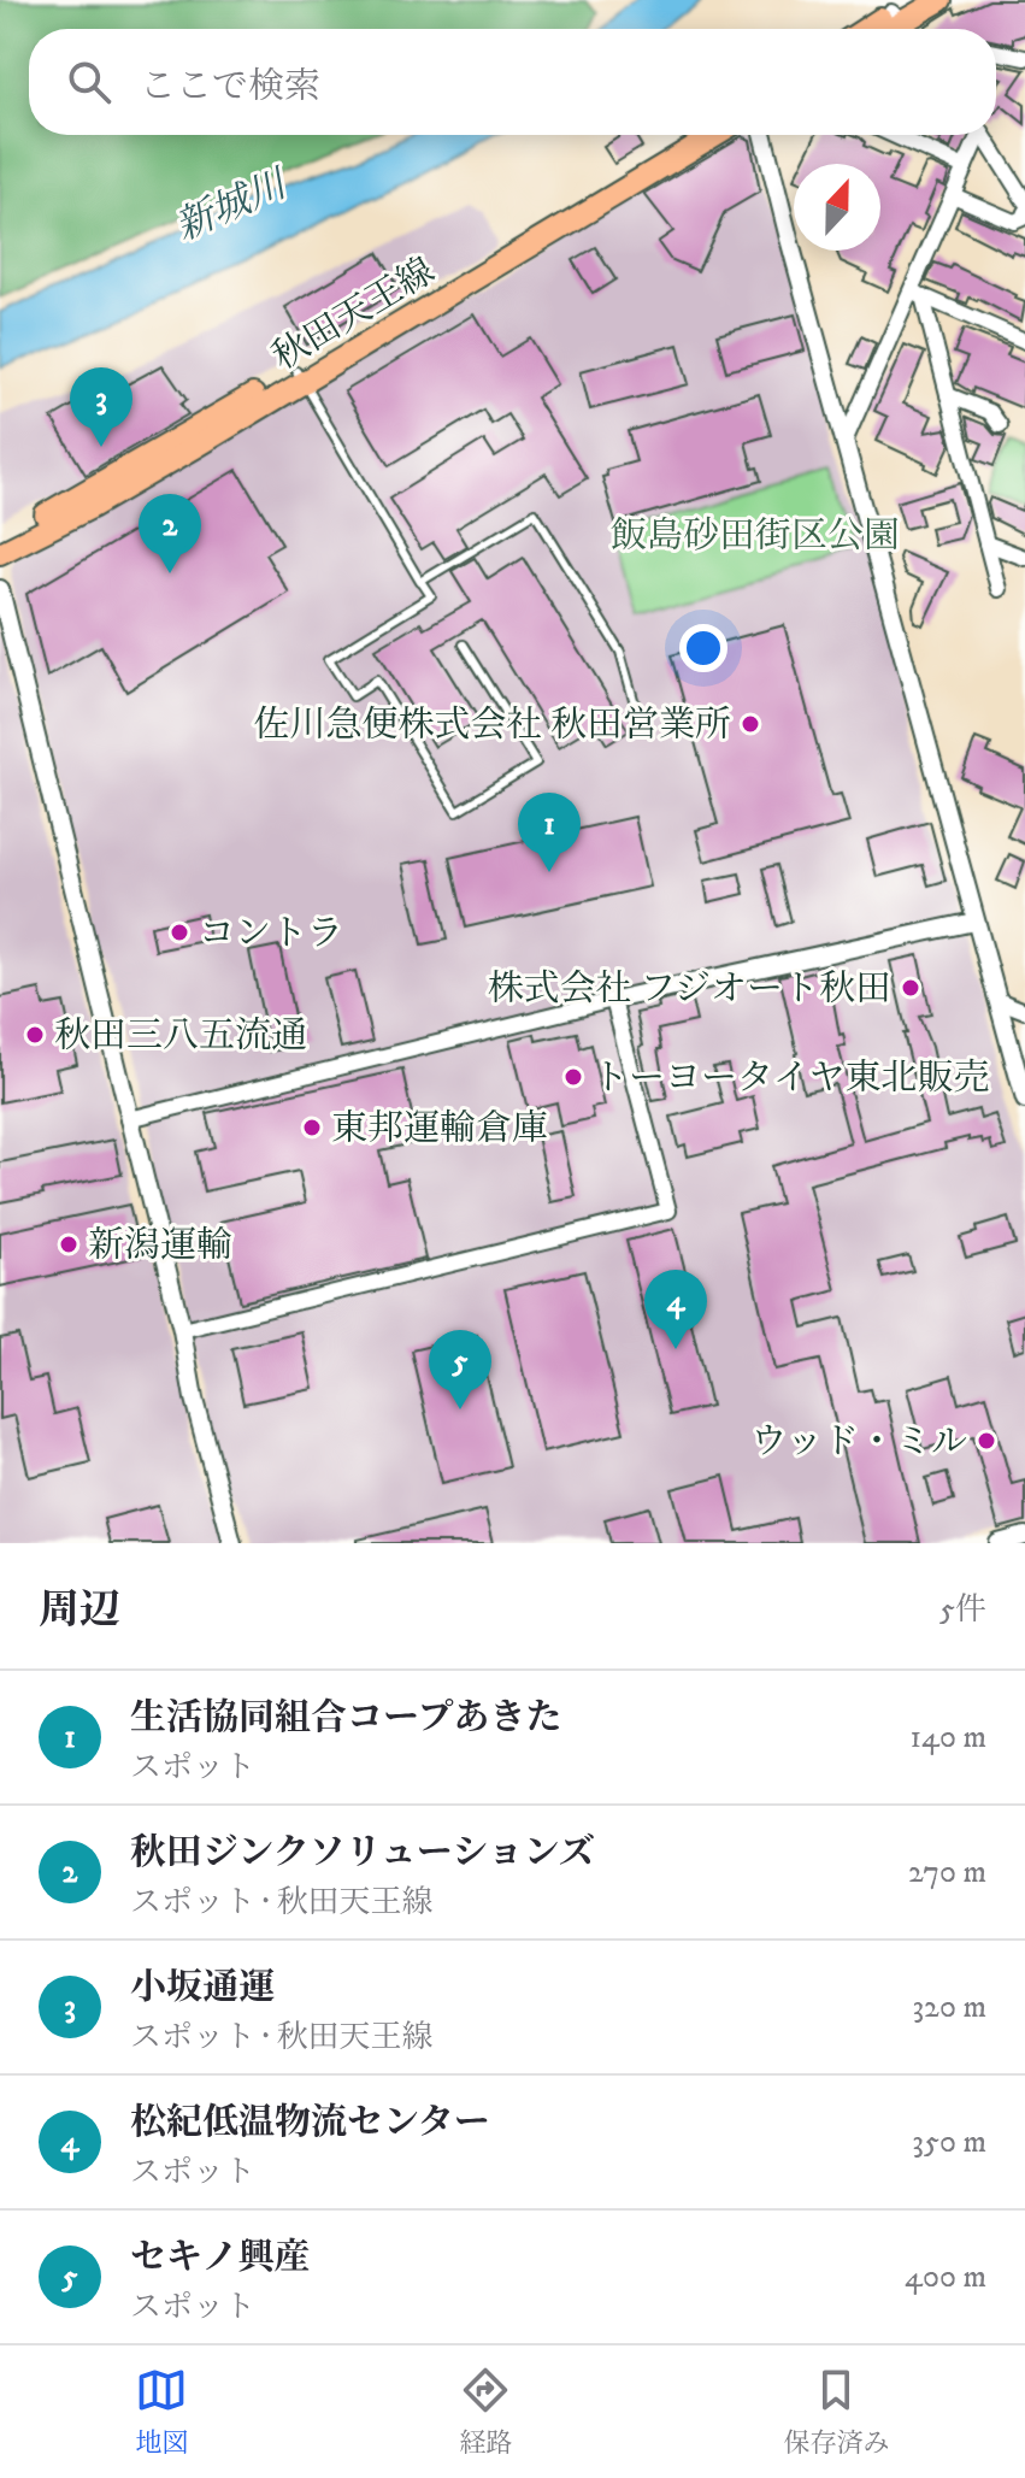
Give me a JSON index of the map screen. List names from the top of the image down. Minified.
{"streets":{"main road":["秋田天王線"]},"water":["新城川"],"parks":["飯島砂田街区公園"],"places":["佐川急便株式会社 秋田営業所","コントラ","株式会社 フジオート秋田","秋田三八五流通","トーヨータイヤ東北販売","東邦運輸倉庫","新潟運輸","ウッド・ミル"],"north":"top","page":{"search":"ここで検索","pins":["3","2","1","4","5"],"heading":["周辺","5件"],"list":[{"mark":"1","name":"生活協同組合コープあきた","note":"スポット","value":"140 m"},{"mark":"2","name":"秋田ジンクソリューションズ","note":"スポット · 秋田天王線","value":"270 m"},{"mark":"3","name":"小坂通運","note":"スポット · 秋田天王線","value":"320 m"},{"mark":"4","name":"松紀低温物流センター","note":"スポット","value":"350 m"},{"mark":"5","name":"セキノ興産","note":"スポット","value":"400 m"}],"nav":["地図","経路","保存済み"]}}
